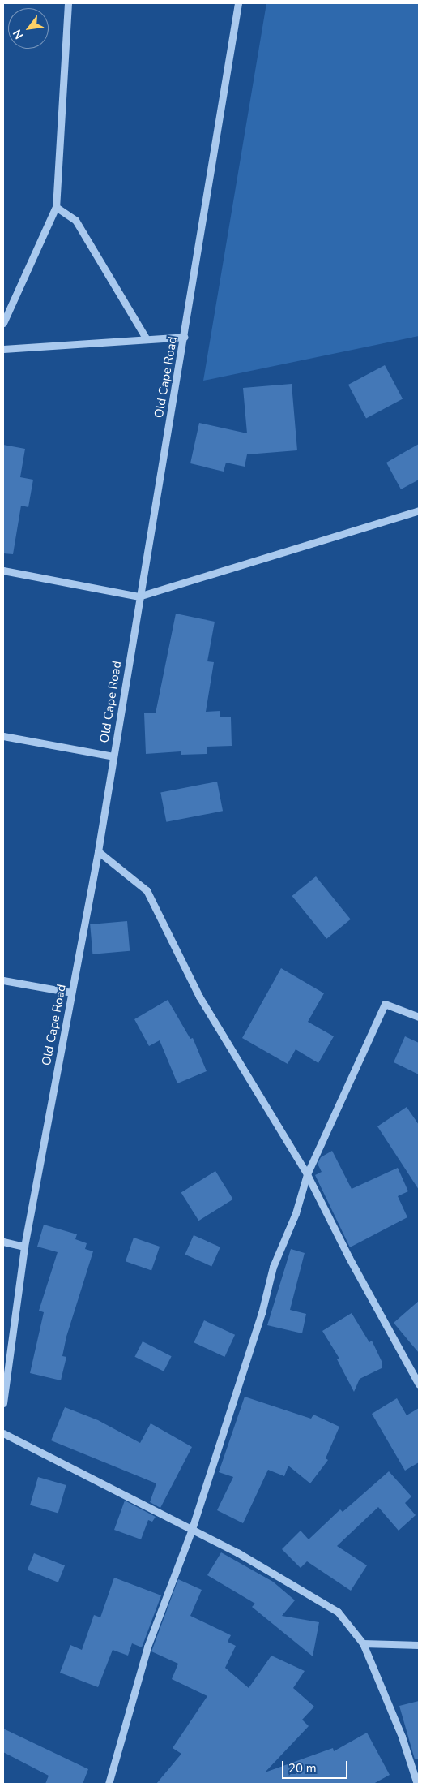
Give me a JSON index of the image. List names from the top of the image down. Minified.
{"streets":{"street":["Old Cape Road"]},"scale_bar":"20 m","north":"bottom left"}
